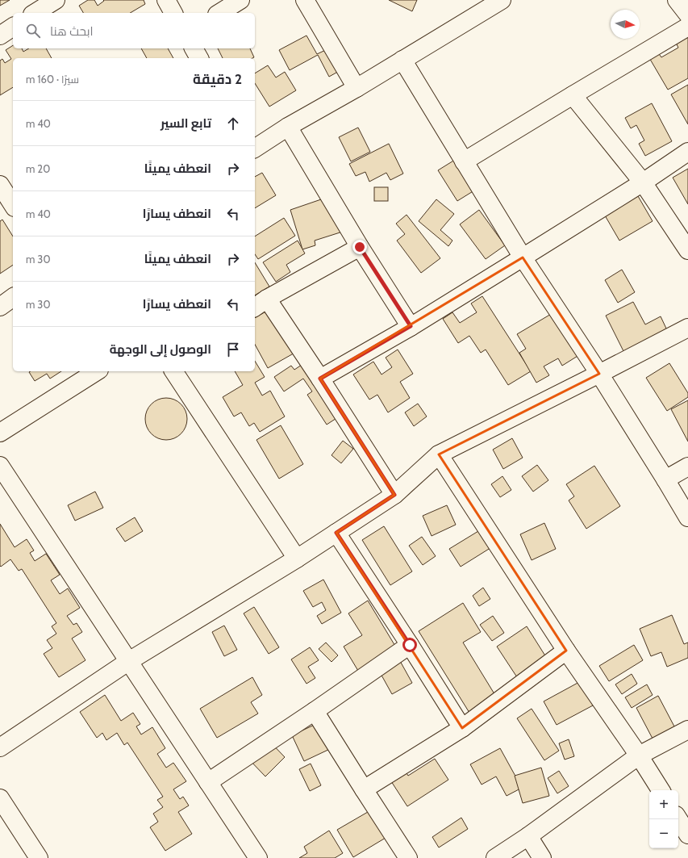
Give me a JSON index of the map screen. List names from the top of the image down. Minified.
{"north":"right","page":{"search":"ابحث هنا","heading":["2 دقيقة","سيرًا · 160 m"],"list":[["تابع السير","40 m"],["انعطف يمينًا","20 m"],["انعطف يسارًا","40 m"],["انعطف يمينًا","30 m"],["انعطف يسارًا","30 m"],"الوصول إلى الوجهة"],"map_buttons":["+","−"]}}
